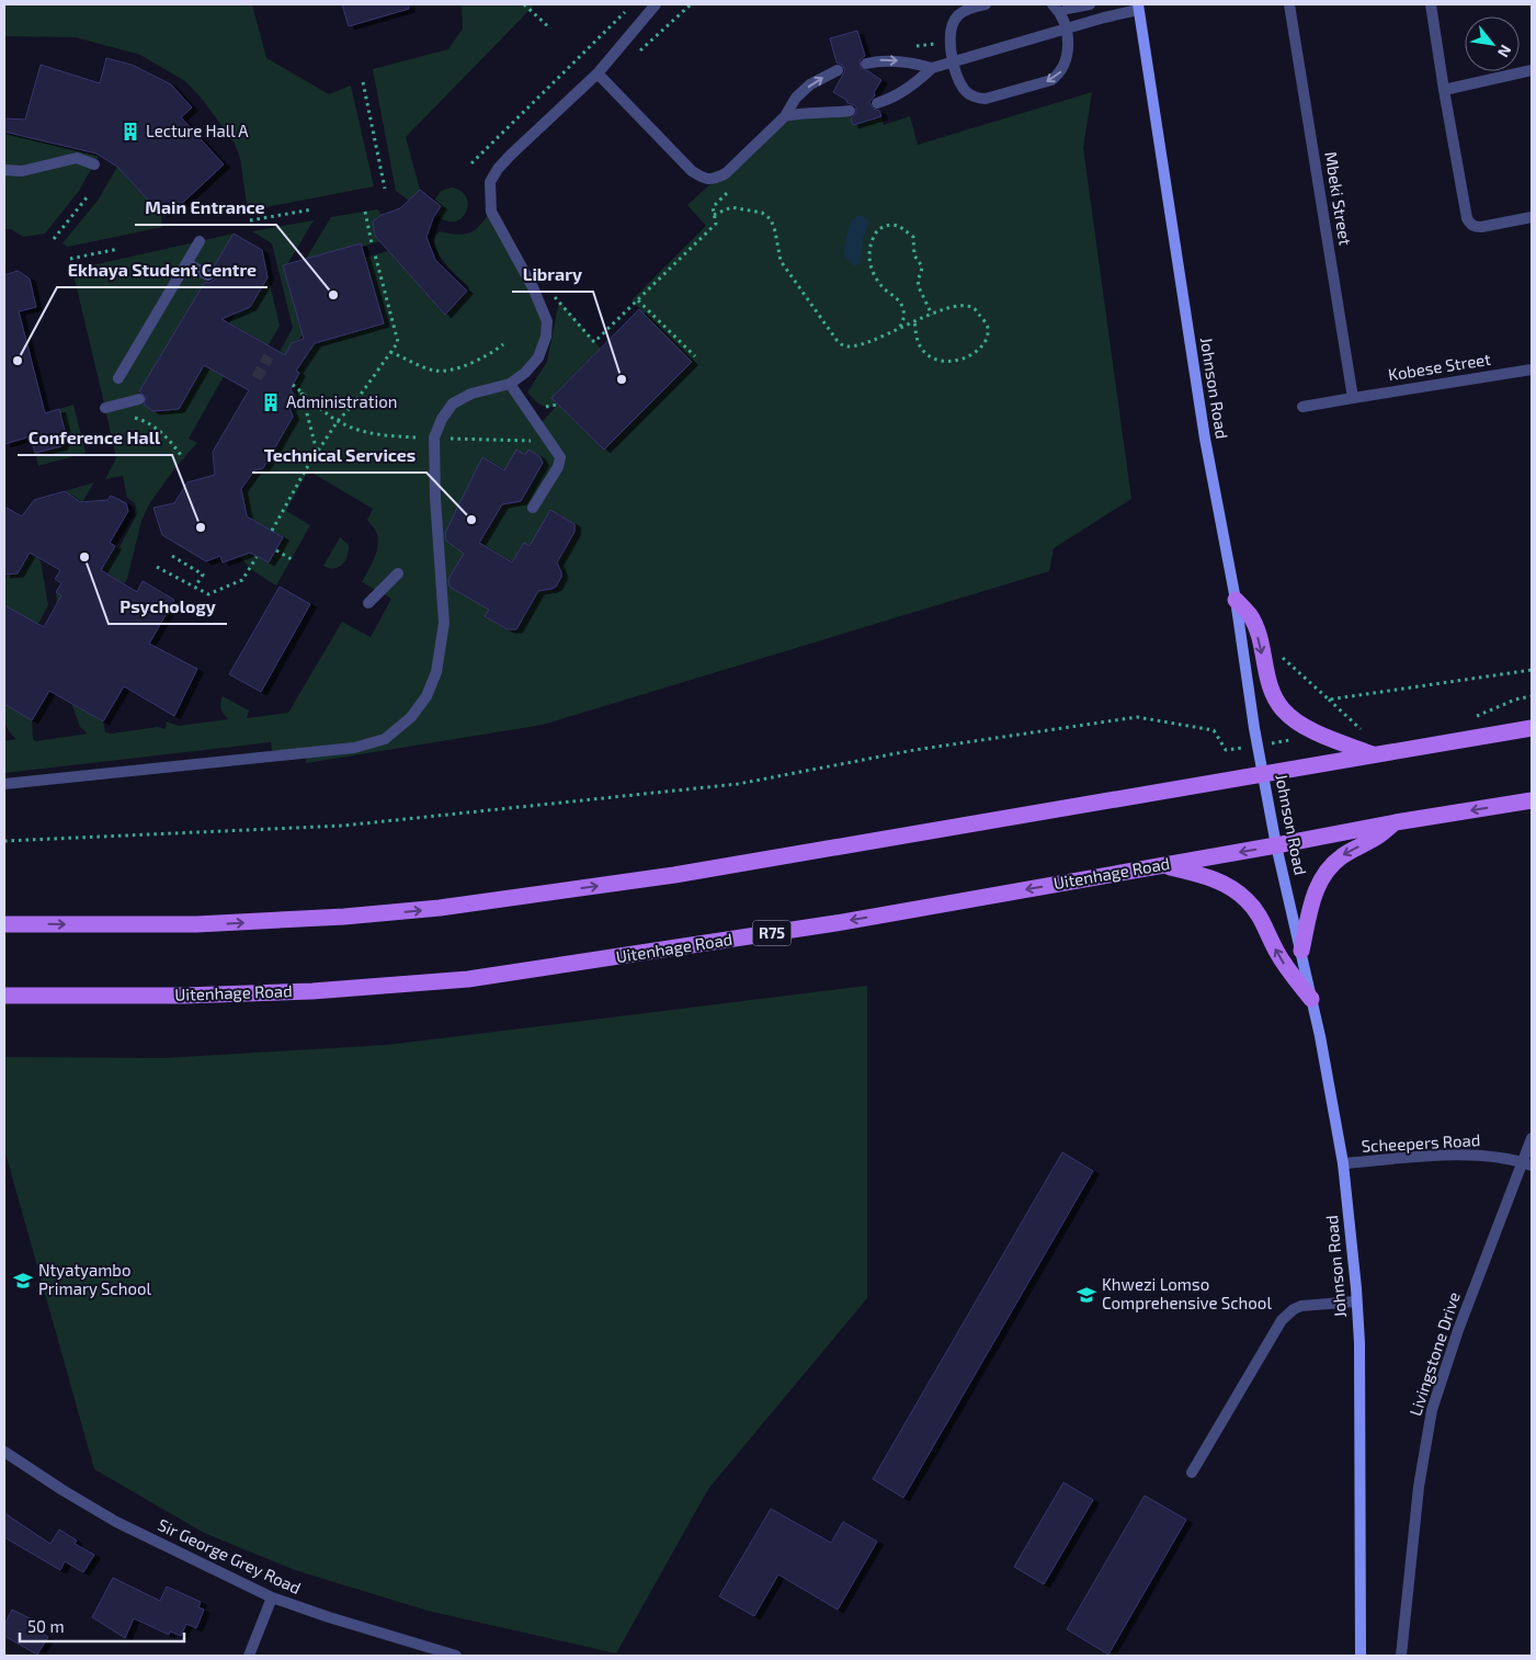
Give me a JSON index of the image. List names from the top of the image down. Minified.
{"streets":{"main road":["Uitenhage Road","R75"],"street":["Mbeki Street","Kobese Street","Johnson Road","Scheepers Road","Livingstone Drive","Sir George Grey Road"]},"crossings":[["Mbeki Street","Kobese Street"],["Johnson Road","Uitenhage Road"],["Johnson Road","Scheepers Road"],["Scheepers Road","Livingstone Drive"]],"places":{"building":["Lecture Hall A","Administration"],"other":["Main Entrance","Ekhaya Student Centre","Library","Technical Services","Conference Hall","Psychology"],"school or university":["Ntyatyambo Primary School","Khwezi Lomso Comprehensive School"]},"scale_bar":"50 m","north":"bottom right"}
